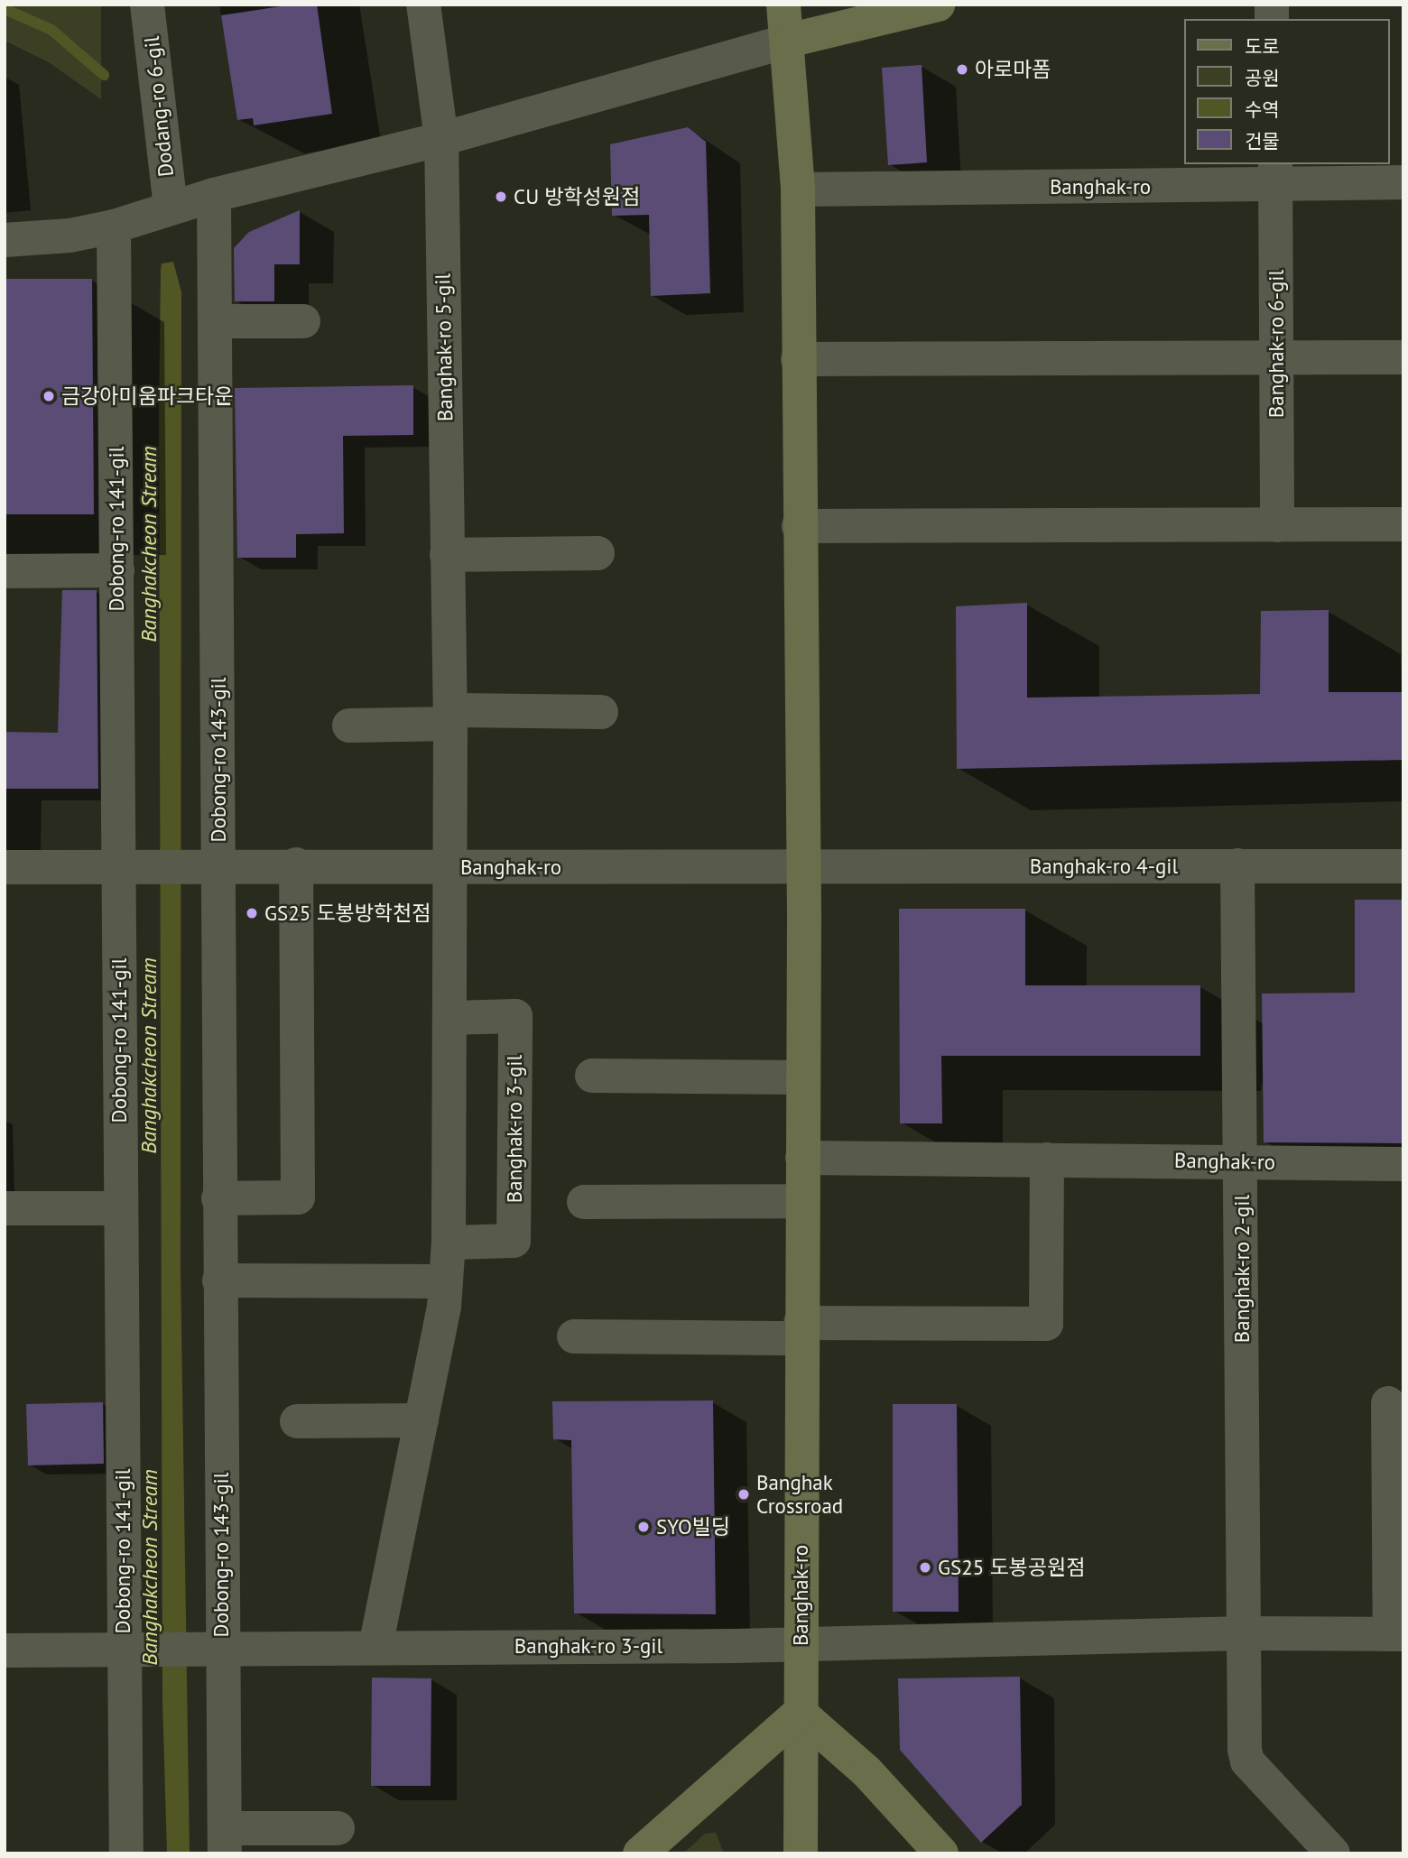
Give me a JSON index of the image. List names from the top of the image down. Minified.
{"streets":{"main road":["Banghak-ro"],"street":["Dodang-ro 6-gil","Banghak-ro 6-gil","Banghak-ro 5-gil","Dobong-ro 141-gil","Dobong-ro 143-gil","Banghak-ro 4-gil","Banghak-ro 3-gil","Banghak-ro 2-gil"]},"crossings":[["Banghak-ro","Banghak-ro 6-gil"],["Banghak-ro","Banghak-ro 5-gil"],["Banghak-ro","Dobong-ro 141-gil"],["Banghak-ro","Dobong-ro 143-gil"],["Banghak-ro","Banghak-ro 4-gil"],["Banghak-ro","Banghak-ro 3-gil"],["Banghak-ro","Banghak-ro 2-gil"],["Dobong-ro 141-gil","Banghak-ro 3-gil"],["Dobong-ro 143-gil","Banghak-ro 3-gil"],["Banghak-ro 4-gil","Banghak-ro 2-gil"]],"water":["Banghakcheon Stream"],"places":["아로마폼","CU 방학성원점","금강아미움파크타운","GS25 도봉방학천점","Banghak Crossroad","SYO빌딩","GS25 도봉공원점"],"legend":["도로","공원","수역","건물"]}
